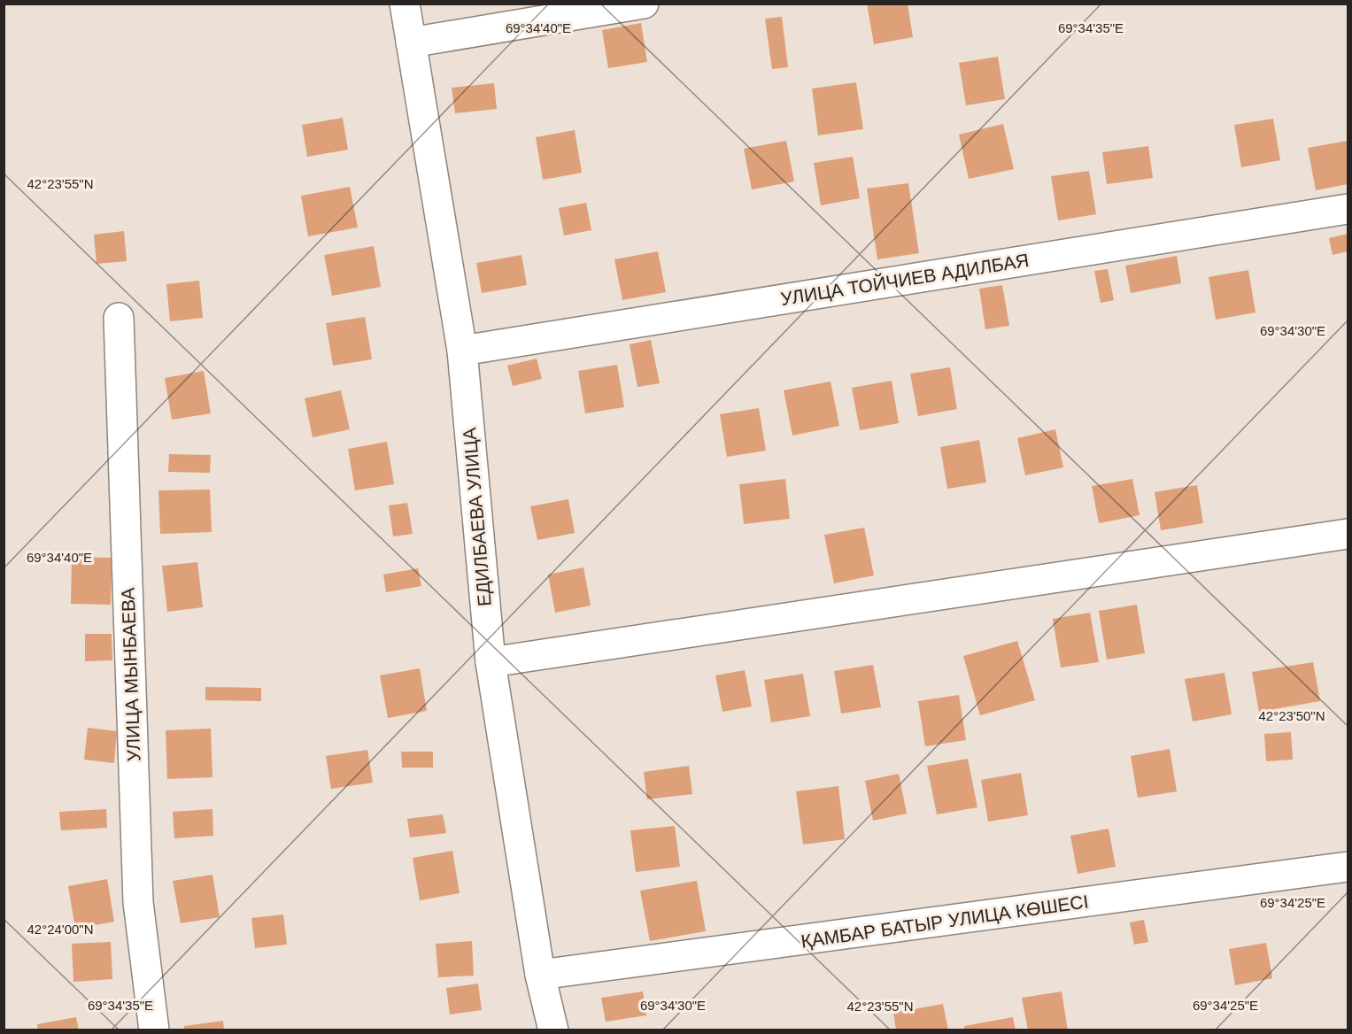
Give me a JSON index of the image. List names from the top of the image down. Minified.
{"streets":{"street":["УЛИЦА ТОЙЧИЕВ АДИЛБАЯ","ЕДИЛБАЕВА УЛИЦА","УЛИЦА МЫНБАЕВА","ҚАМБАР БАТЫР УЛИЦА КӨШЕСІ"]},"crossings":[["УЛИЦА ТОЙЧИЕВ АДИЛБАЯ","ЕДИЛБАЕВА УЛИЦА"],["ЕДИЛБАЕВА УЛИЦА","ҚАМБАР БАТЫР УЛИЦА КӨШЕСІ"]],"coordinates":["69°34'40\"E","69°34'35\"E","42°23'55\"N","69°34'30\"E","42°23'50\"N","69°34'25\"E","42°24'00\"N"]}
